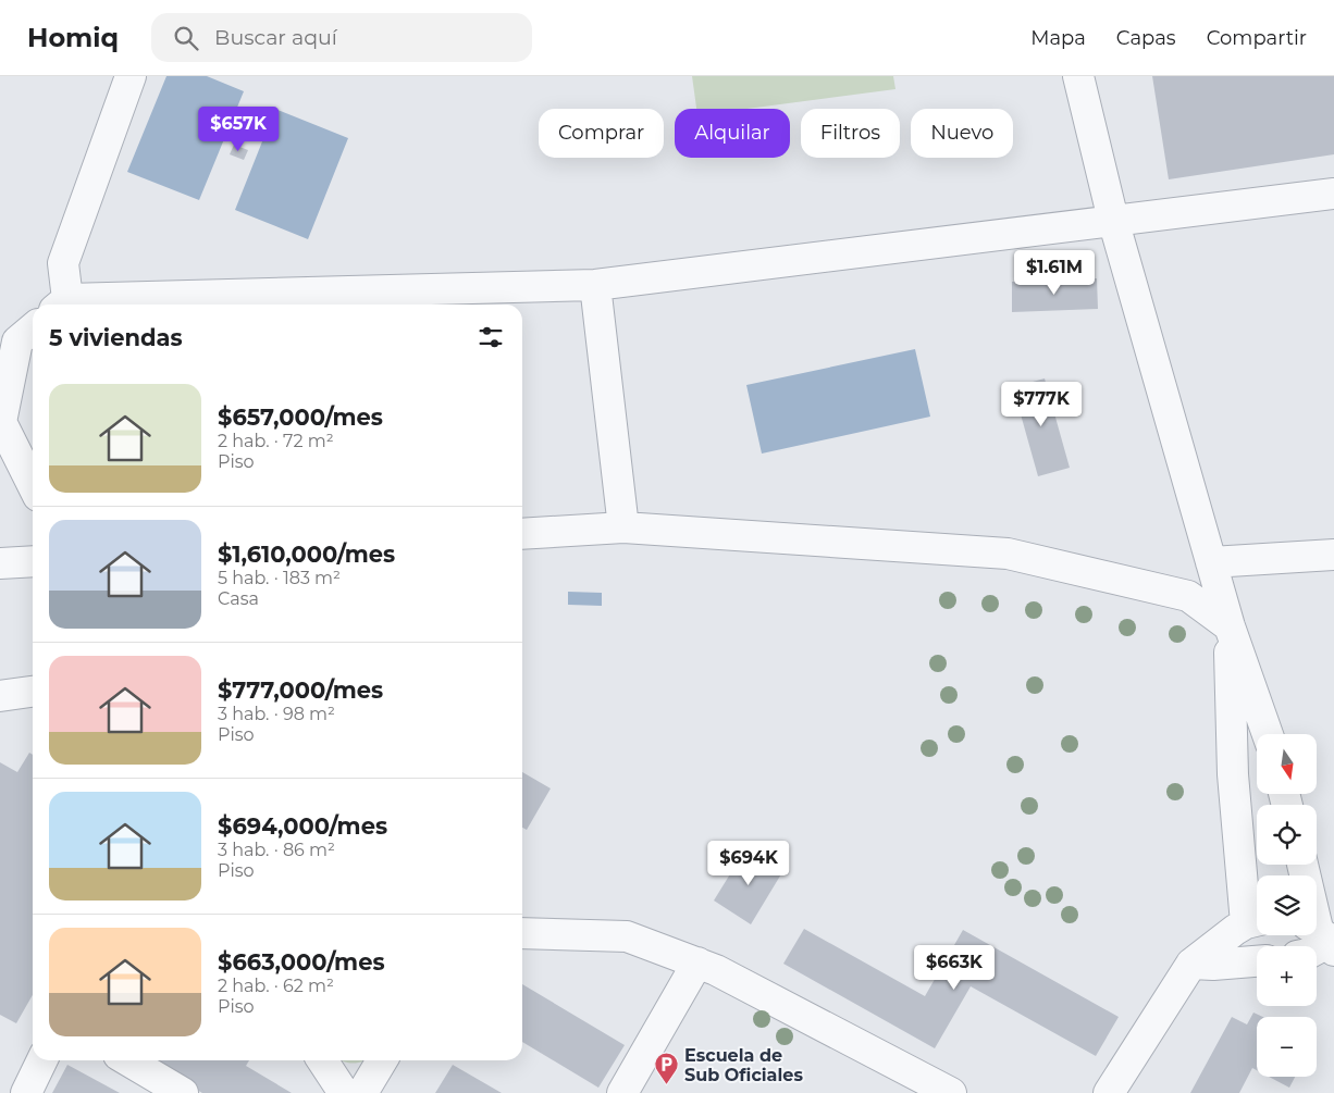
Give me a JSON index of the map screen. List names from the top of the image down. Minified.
{"places":{"parking":["Escuela de Sub Oficiales"]},"north":"bottom","page":{"header":"Homiq","search":"Buscar aquí","nav":["Mapa","Capas","Compartir"],"price":["$657K","$1.61M","$777K","$694K","$663K"],"chip":["Comprar","Alquilar","Filtros","Nuevo"],"heading":"5 viviendas","list":[{"name":"$657,000/mes","note":"2 hab. · 72 m² · Piso"},{"name":"$1,610,000/mes","note":"5 hab. · 183 m² · Casa"},{"name":"$777,000/mes","note":"3 hab. · 98 m² · Piso"},{"name":"$694,000/mes","note":"3 hab. · 86 m² · Piso"},{"name":"$663,000/mes","note":"2 hab. · 62 m² · Piso"}],"map_buttons":["+","−"]}}
